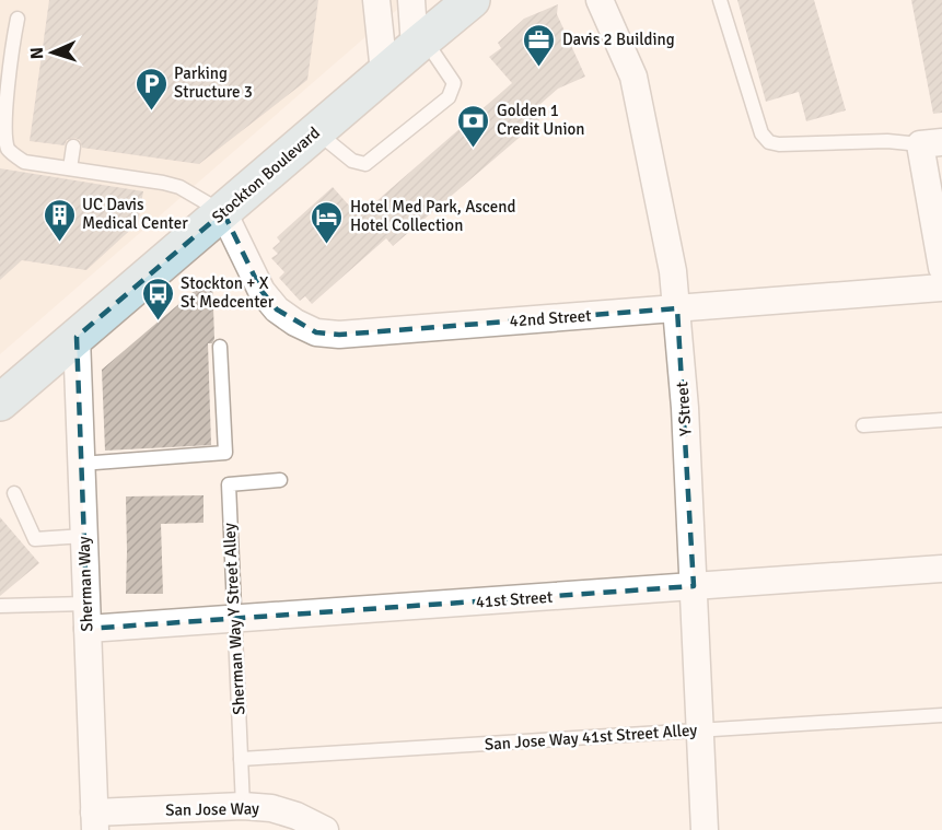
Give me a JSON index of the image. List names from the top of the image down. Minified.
{"streets":{"main road":["Stockton Boulevard"],"street":["42nd Street","Y Street","Sherman Way","41st Street","San Jose Way"],"lane":["Sherman Way Y Street Alley","San Jose Way 41st Street Alley"]},"crossings":[["Stockton Boulevard","42nd Street"],["Stockton Boulevard","Sherman Way"],["42nd Street","Y Street"],["Y Street","41st Street"],["Y Street","San Jose Way 41st Street Alley"],["Sherman Way","41st Street"],["Sherman Way","San Jose Way"],["41st Street","Sherman Way Y Street Alley"],["Sherman Way Y Street Alley","San Jose Way 41st Street Alley"],["Sherman Way Y Street Alley","San Jose Way"]],"places":{"office":["Davis 2 Building"],"parking":["Parking Structure 3"],"bank":["Golden 1 Credit Union"],"building":["UC Davis Medical Center"],"hotel":["Hotel Med Park, Ascend Hotel Collection"],"bus stop":["Stockton + X St Medcenter"]},"north":"left"}
